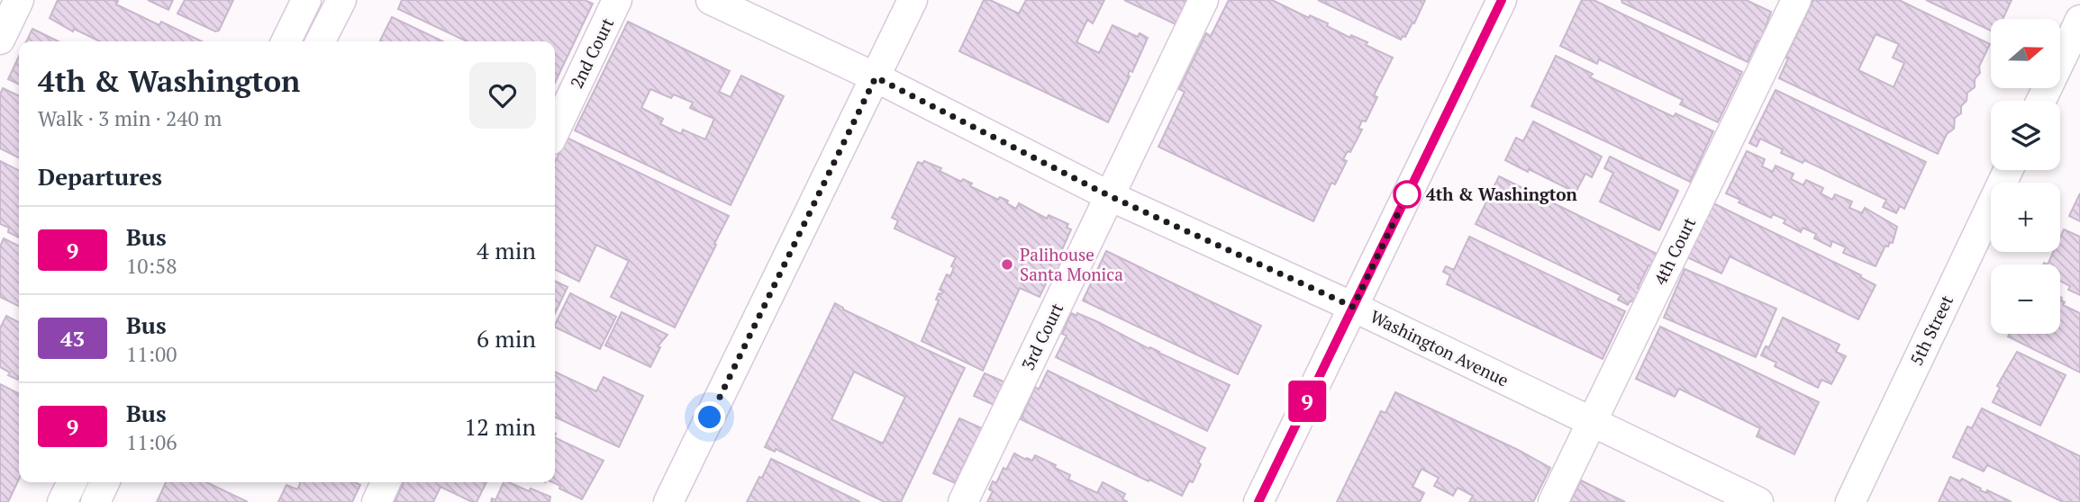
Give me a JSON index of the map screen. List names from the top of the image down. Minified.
{"streets":{"street":["2nd Court","4th Court","5th Street","3rd Court","Washington Avenue"]},"crossings":[["4th Court","Washington Avenue"],["3rd Court","Washington Avenue"]],"places":["4th & Washington","Palihouse Santa Monica"],"lines":["bus line 9"],"north":"right","page":{"on_map":"9","map_buttons":["+","−"],"heading":[["4th & Washington","Walk · 3 min · 240 m"],"Departures"],"list":[{"mark":"9","name":"Bus","note":"10:58","value":"4 min"},{"mark":"43","name":"Bus","note":"11:00","value":"6 min"},{"mark":"9","name":"Bus","note":"11:06","value":"12 min"}]}}
